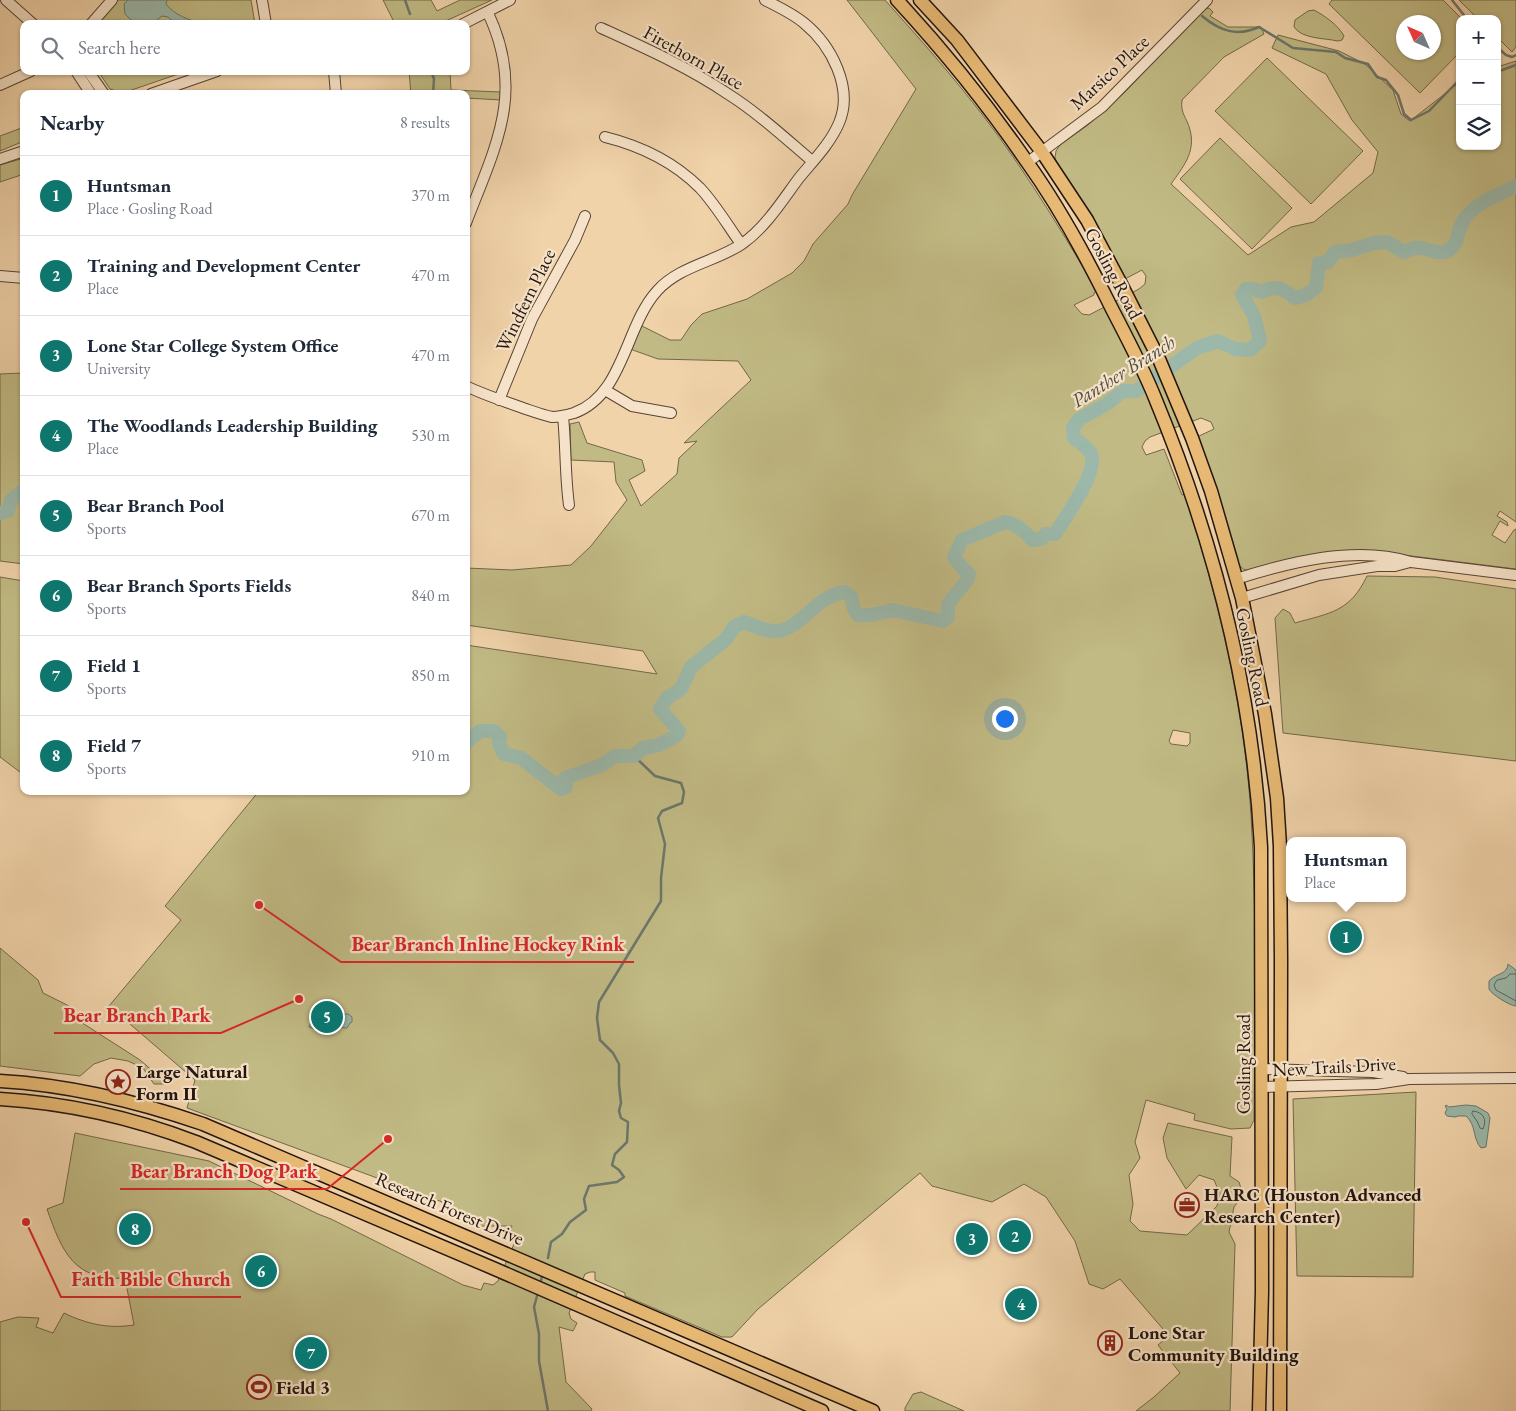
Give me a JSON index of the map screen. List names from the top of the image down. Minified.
{"streets":{"main road":["Gosling Road","Research Forest Drive"],"street":["Firethorn Place","Marsico Place","Windfern Place","New Trails Drive"]},"crossings":[["Marsico Place","Gosling Road"],["Gosling Road","New Trails Drive"]],"water":["Panther Branch"],"places":{"other":["Bear Branch Inline Hockey Rink","Bear Branch Park","Bear Branch Dog Park","Faith Bible Church"],"place":["Large Natural Form II"],"office":["HARC (Houston Advanced Research Center)"],"building":["Lone Star Community Building"],"sports":["Field 3"]},"north":"top left","page":{"map_buttons":["+","−"],"search":"Search here","heading":["Nearby","8 results"],"list":[{"mark":"1","name":"Huntsman","note":"Place · Gosling Road","value":"370 m"},{"mark":"2","name":"Training and Development Center","note":"Place","value":"470 m"},{"mark":"3","name":"Lone Star College System Office","note":"University","value":"470 m"},{"mark":"4","name":"The Woodlands Leadership Building","note":"Place","value":"530 m"},{"mark":"5","name":"Bear Branch Pool","note":"Sports","value":"670 m"},{"mark":"6","name":"Bear Branch Sports Fields","note":"Sports","value":"840 m"},{"mark":"7","name":"Field 1","note":"Sports","value":"850 m"},{"mark":"8","name":"Field 7","note":"Sports","value":"910 m"}],"popup":["Huntsman","Place"],"pins":["1","5","8","2","3","6","4","7"]}}
